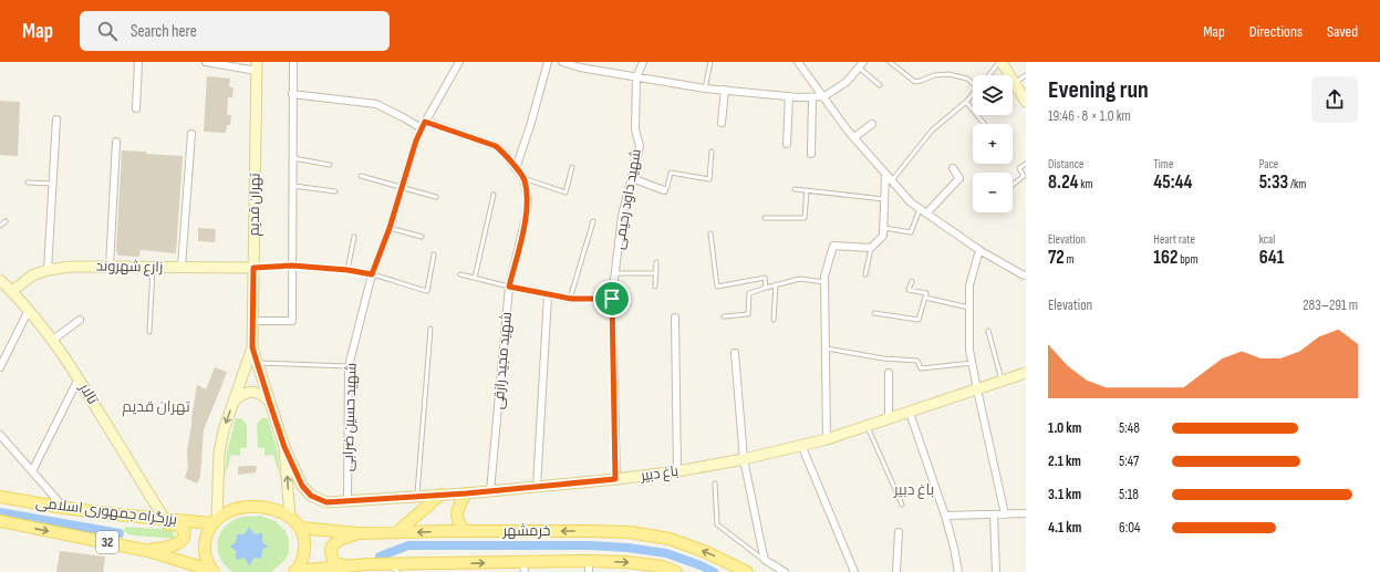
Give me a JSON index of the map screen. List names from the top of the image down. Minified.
{"streets":{"main road":["تهران قدیم","زارع شهروند","تالار","باغ دبیر","بزرگراه جمهوری اسلامی","خرمشهر","32"],"street":["شهید داود رحیمی","شهید مجید رازقی","شهید حسین ضرابی"]},"crossings":[["شهید داود رحیمی","باغ دبیر"],["تهران قدیم","زارع شهروند"],["زارع شهروند","تالار"],["شهید مجید رازقی","باغ دبیر"],["تالار","بزرگراه جمهوری اسلامی"],["شهید حسین ضرابی","باغ دبیر"],["بزرگراه جمهوری اسلامی","32"]],"districts":["تهران قدیم","باغ دبیر"],"page":{"header":"Map","search":"Search here","nav":["Map","Directions","Saved"],"heading":["Evening run","19:46 · 8 × 1.0 km"],"map_buttons":["+","−"],"stats":[["Distance","8.24 km"],["Time","45:44"],["Pace","5:33 /km"],["Elevation","72 m"],["Heart rate","162 bpm"],["kcal","641"]],"chart":["Elevation","283–291 m"],"list":[{"name":"1.0 km","note":"5:48"},{"name":"2.1 km","note":"5:47"},{"name":"3.1 km","note":"5:18"},{"name":"4.1 km","note":"6:04"}]}}
